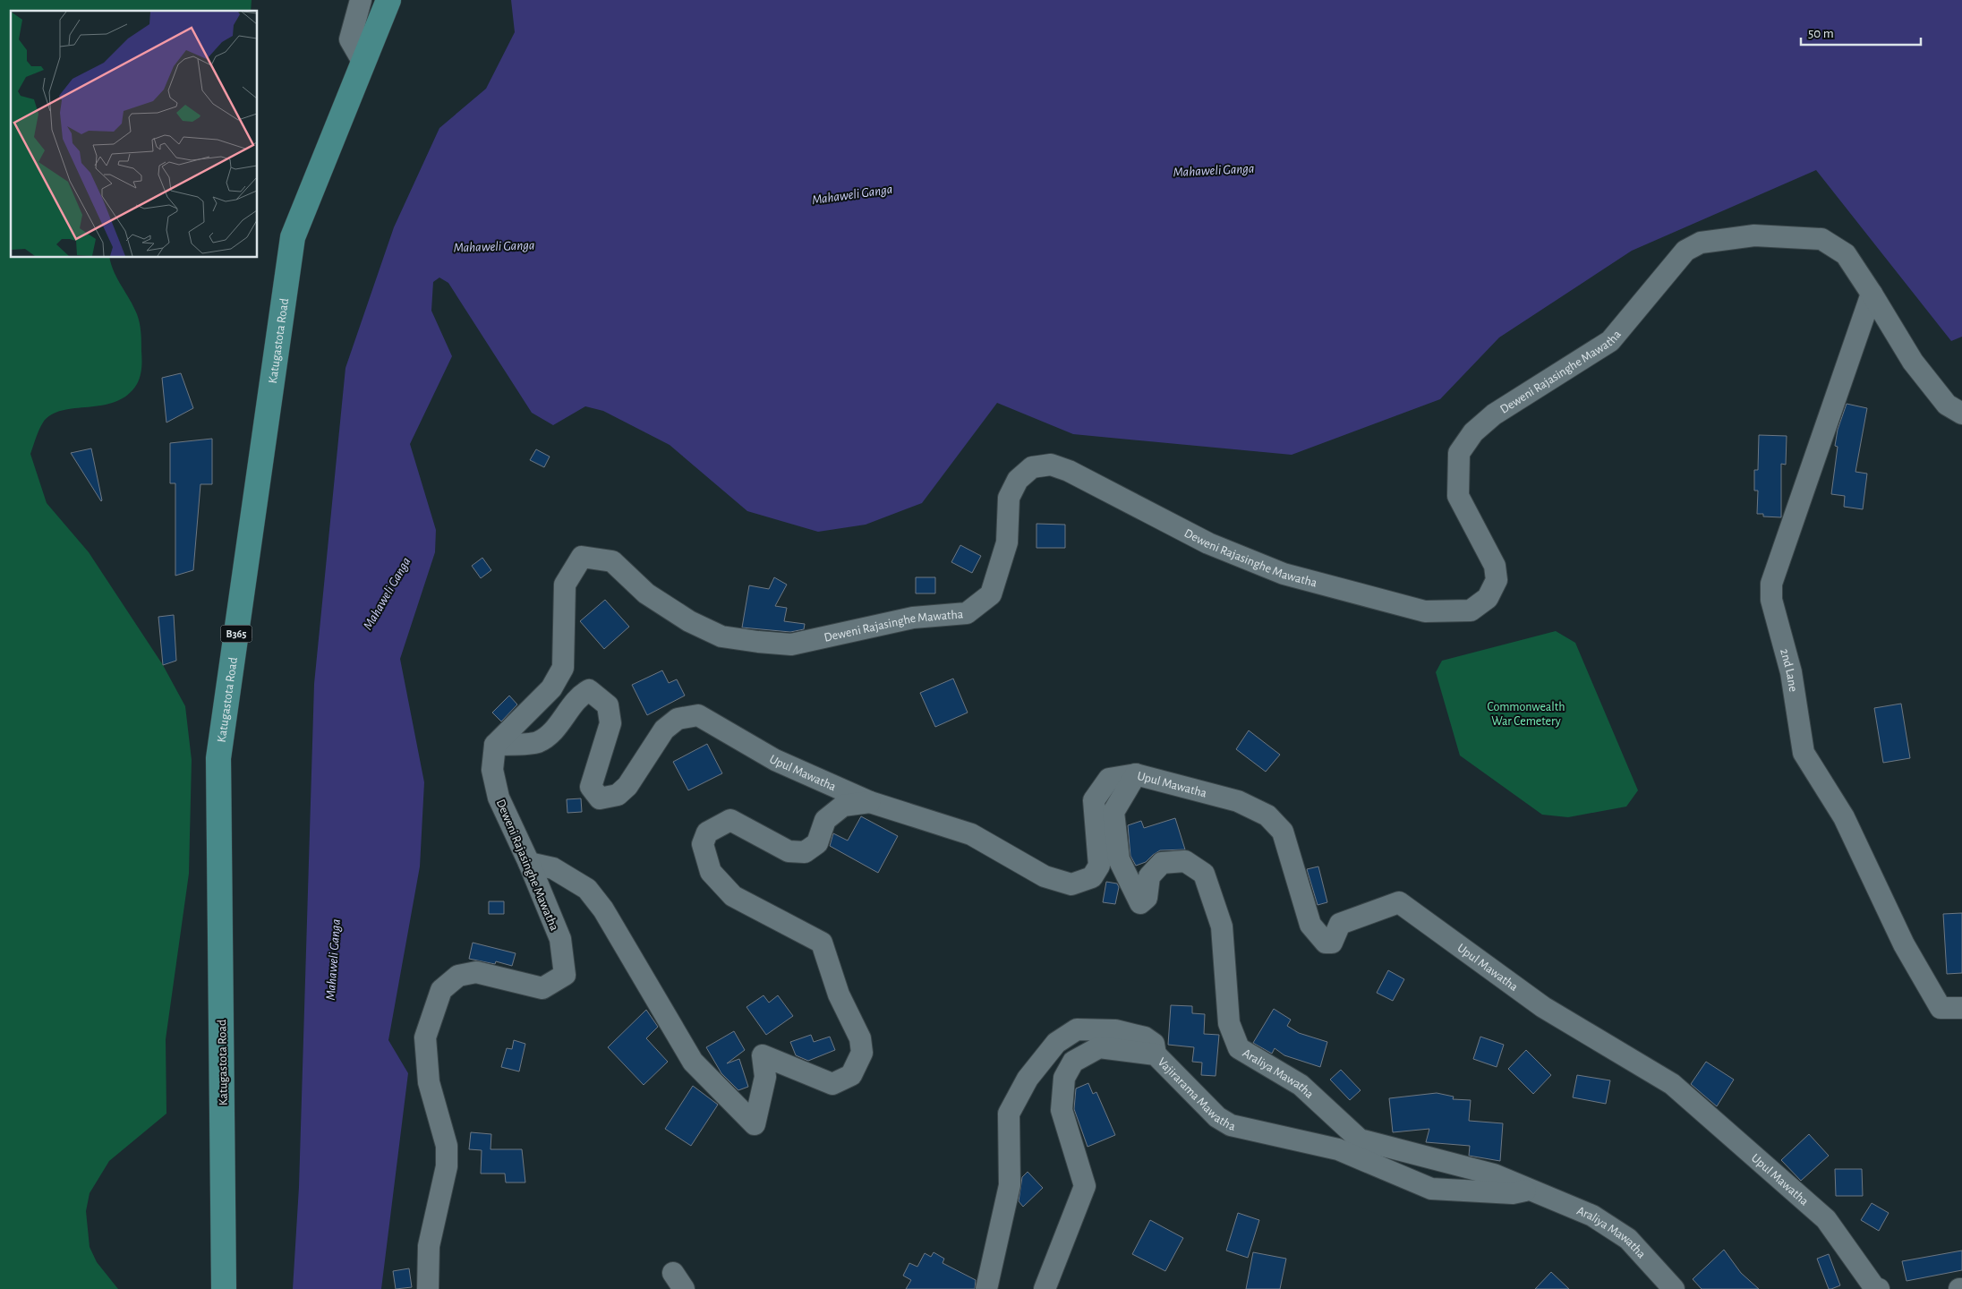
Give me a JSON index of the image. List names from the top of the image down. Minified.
{"streets":{"main road":["Katugastota Road","B365"],"street":["Deweni Rajasinghe Mawatha","2nd Lane","Upul Mawatha","Araliya Mawatha","Vajirarama Mawatha"]},"crossings":[["Deweni Rajasinghe Mawatha","2nd Lane"],["Deweni Rajasinghe Mawatha","Upul Mawatha"],["Upul Mawatha","Araliya Mawatha"],["Araliya Mawatha","Vajirarama Mawatha"]],"water":["Mahaweli Ganga"],"parks":["Commonwealth War Cemetery"],"scale_bar":"50 m"}
